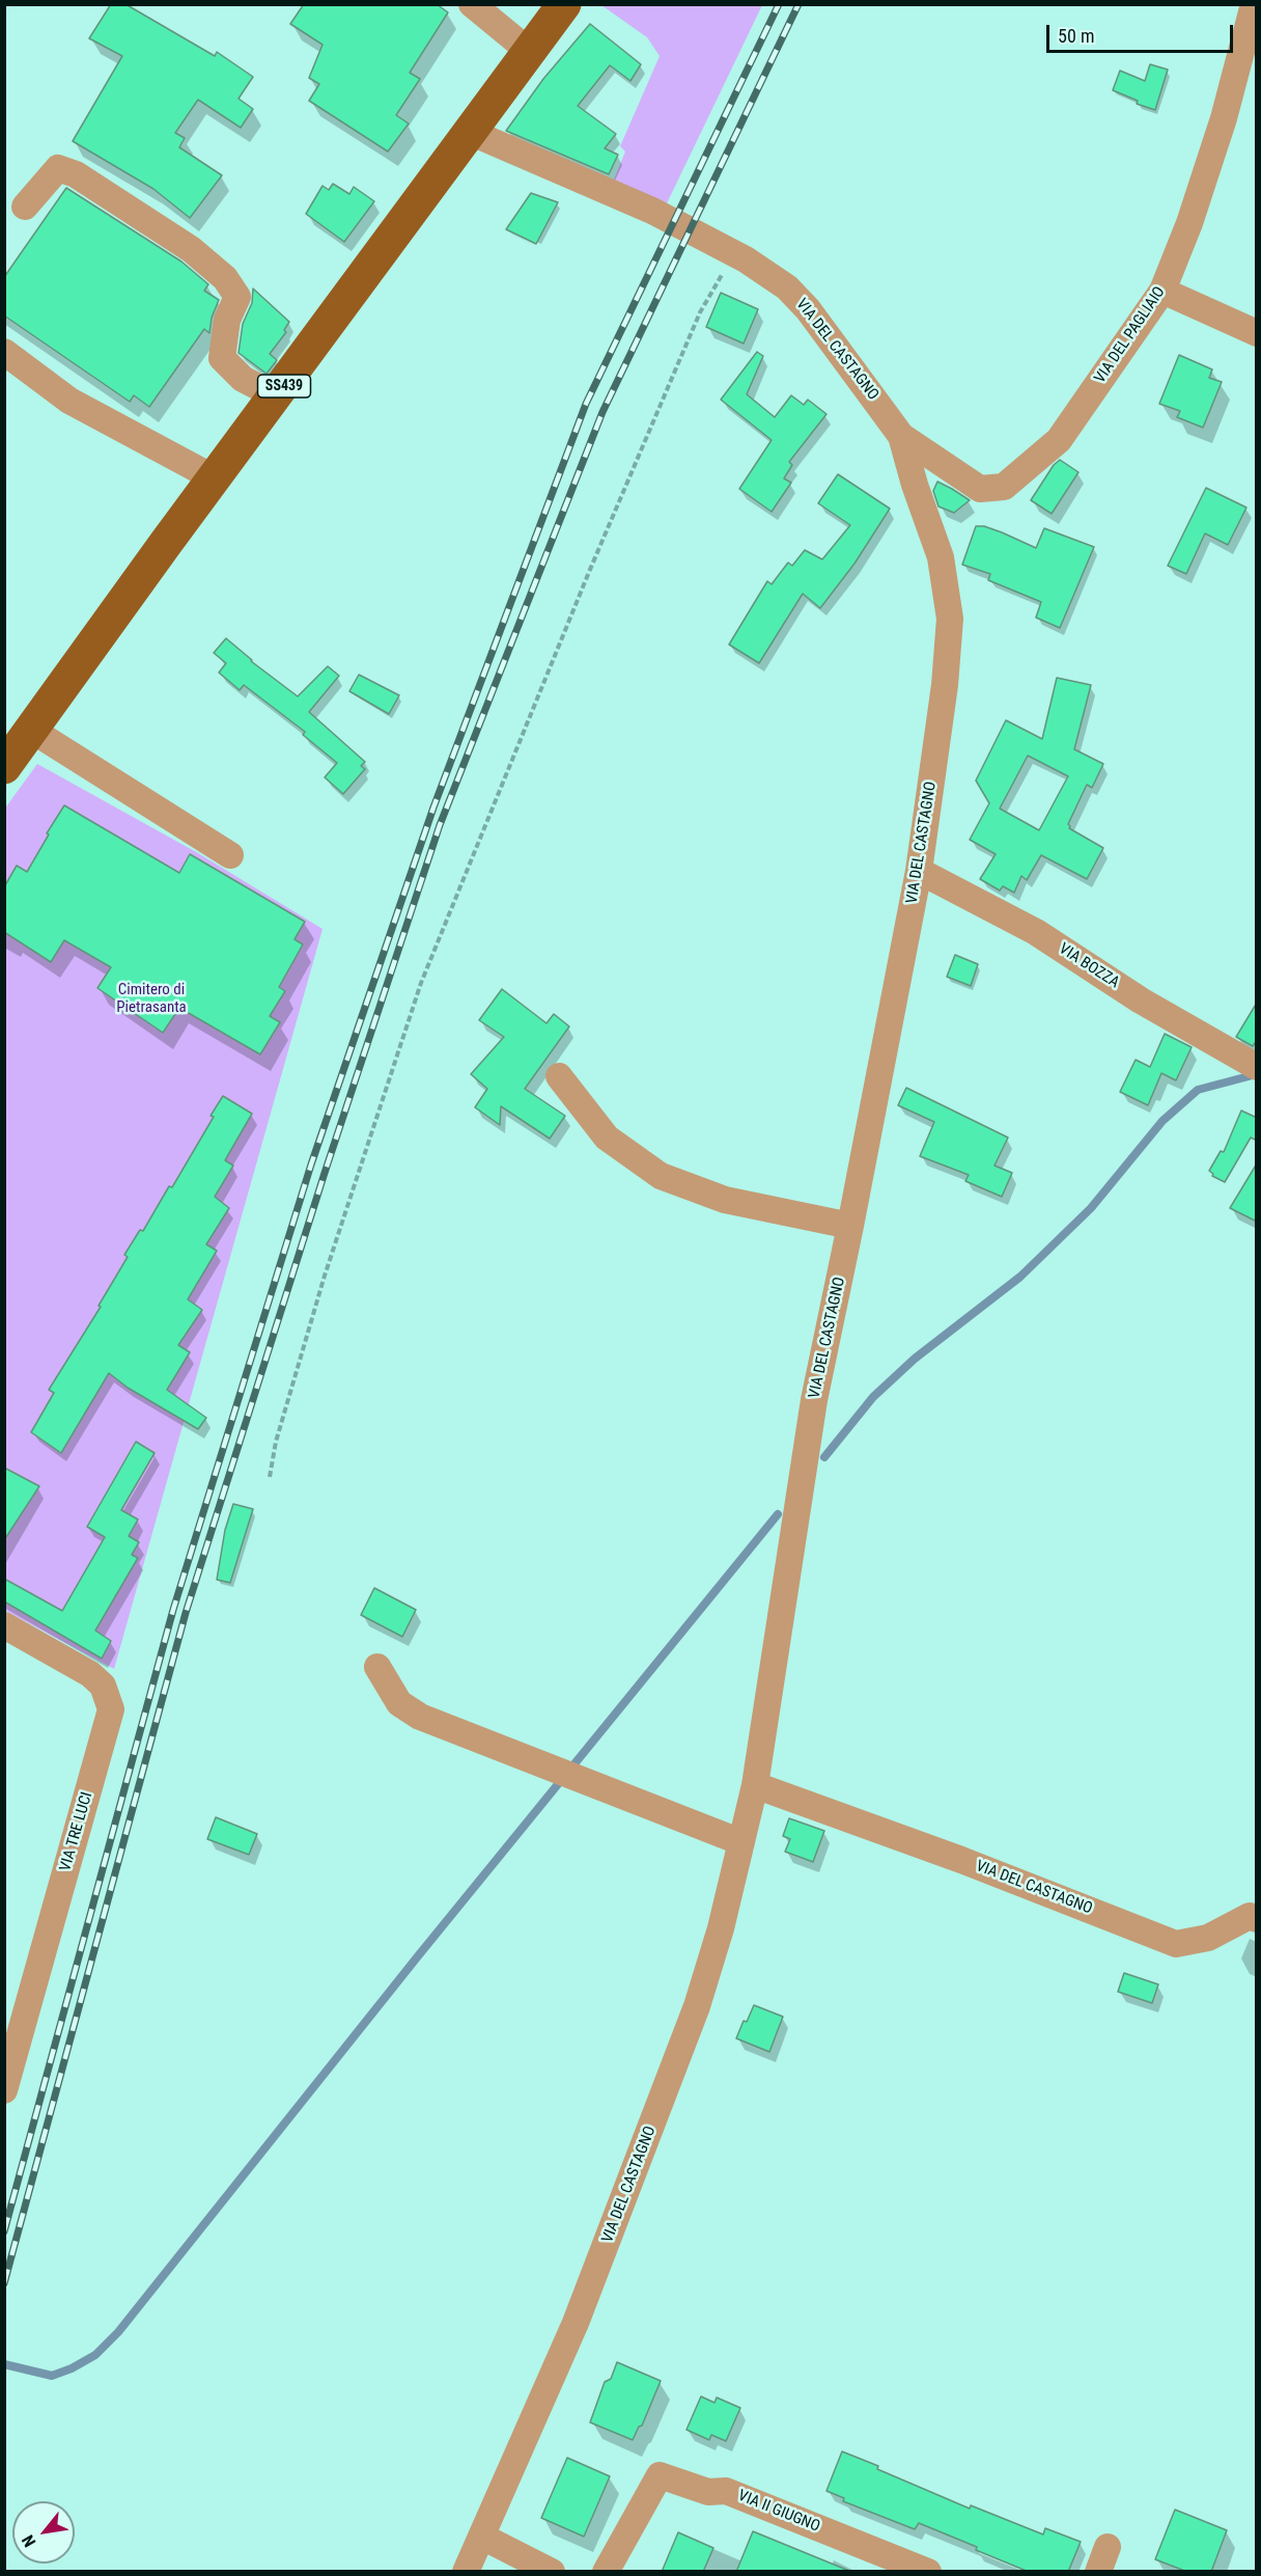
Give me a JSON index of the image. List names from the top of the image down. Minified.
{"streets":{"main road":["SS439"],"street":["VIA DEL PAGLIAIO","VIA DEL CASTAGNO","VIA BOZZA","VIA TRE LUCI","VIA II GIUGNO"]},"crossings":[["VIA DEL PAGLIAIO","VIA DEL CASTAGNO"],["VIA DEL CASTAGNO","SS439"],["VIA DEL CASTAGNO","VIA BOZZA"]],"parks":["Cimitero di Pietrasanta"],"scale_bar":"50 m","north":"bottom left"}
